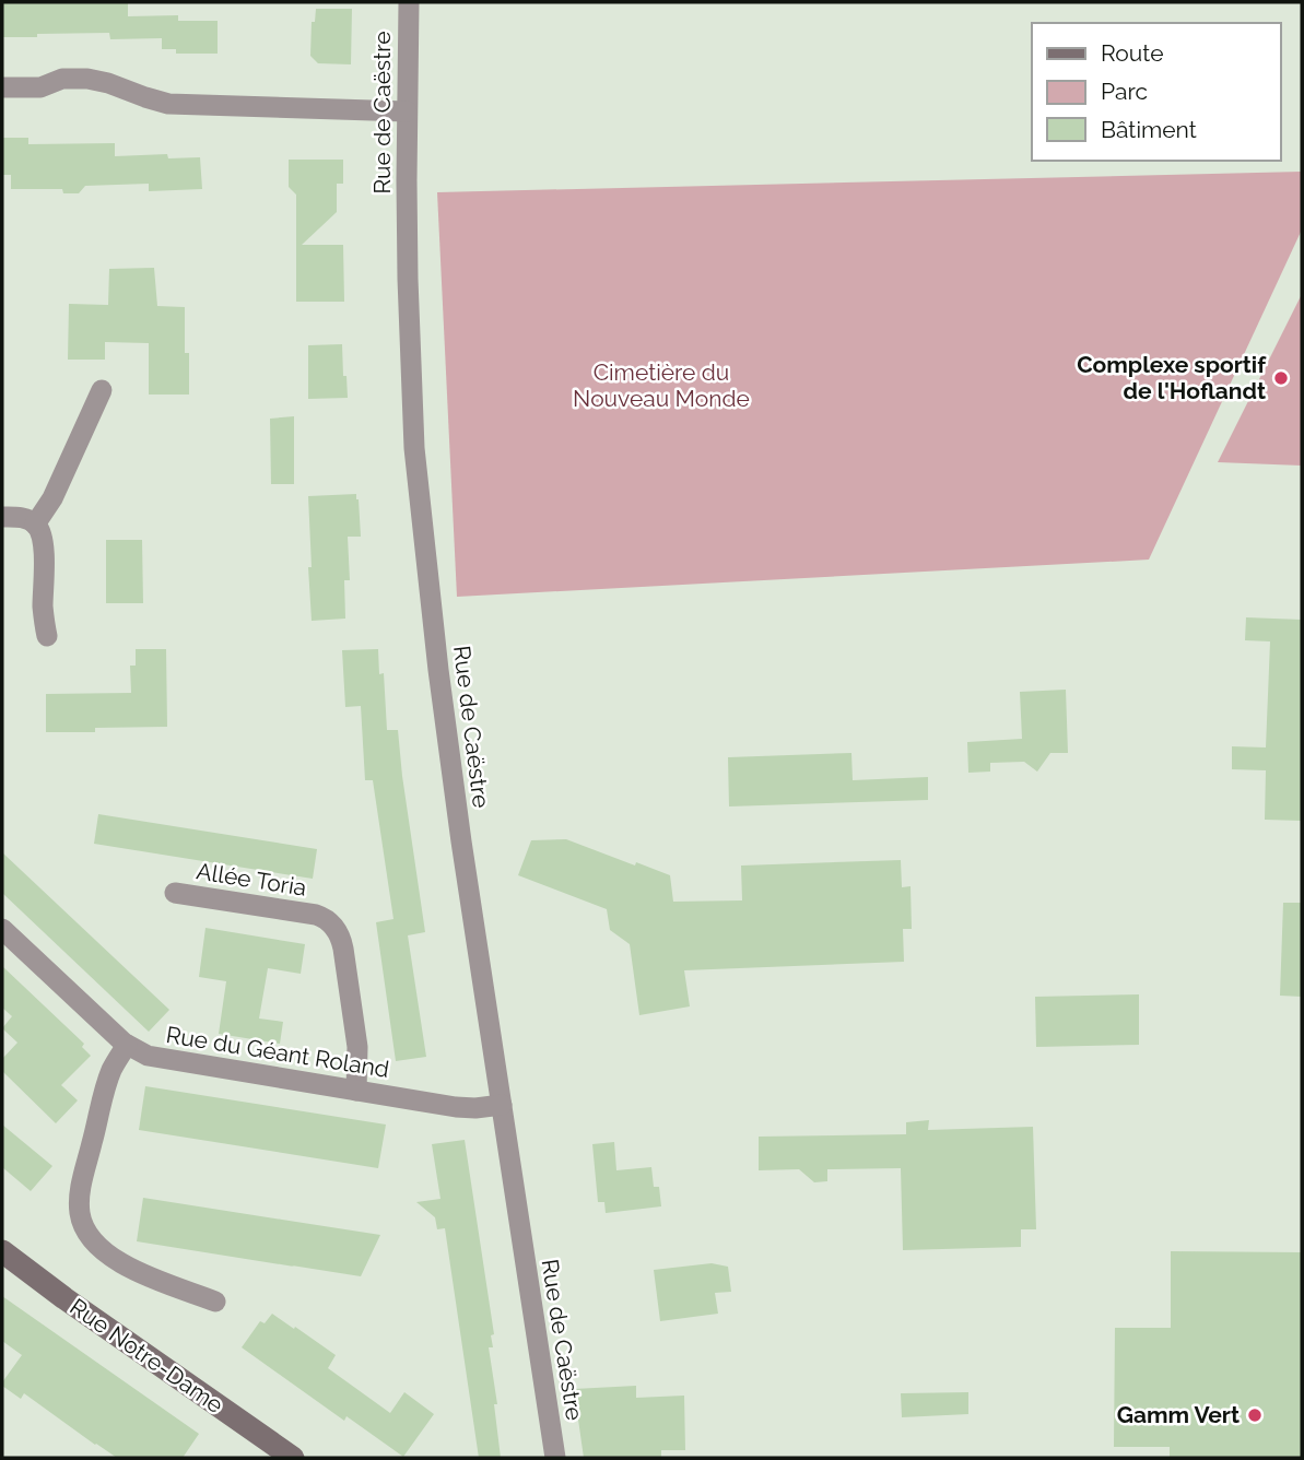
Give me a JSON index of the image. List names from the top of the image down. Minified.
{"streets":{"main road":["Rue Notre-Dame"],"street":["Rue de Caëstre","Allée Toria","Rue du Géant Roland"]},"crossings":[["Rue de Caëstre","Rue du Géant Roland"],["Allée Toria","Rue du Géant Roland"]],"parks":["Cimetière du Nouveau Monde"],"places":["Complexe sportif de l'Hoflandt","Gamm Vert"],"legend":["Route","Parc","Bâtiment"]}
